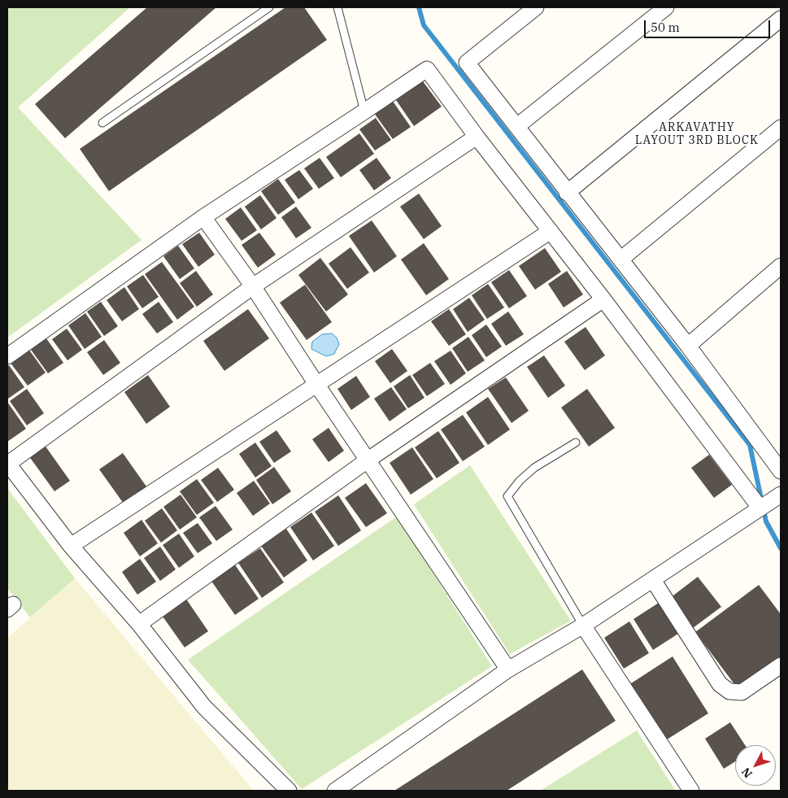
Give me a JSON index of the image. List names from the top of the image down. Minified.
{"districts":["ARKAVATHY LAYOUT 3RD BLOCK"],"scale_bar":"50 m","north":"bottom left"}
